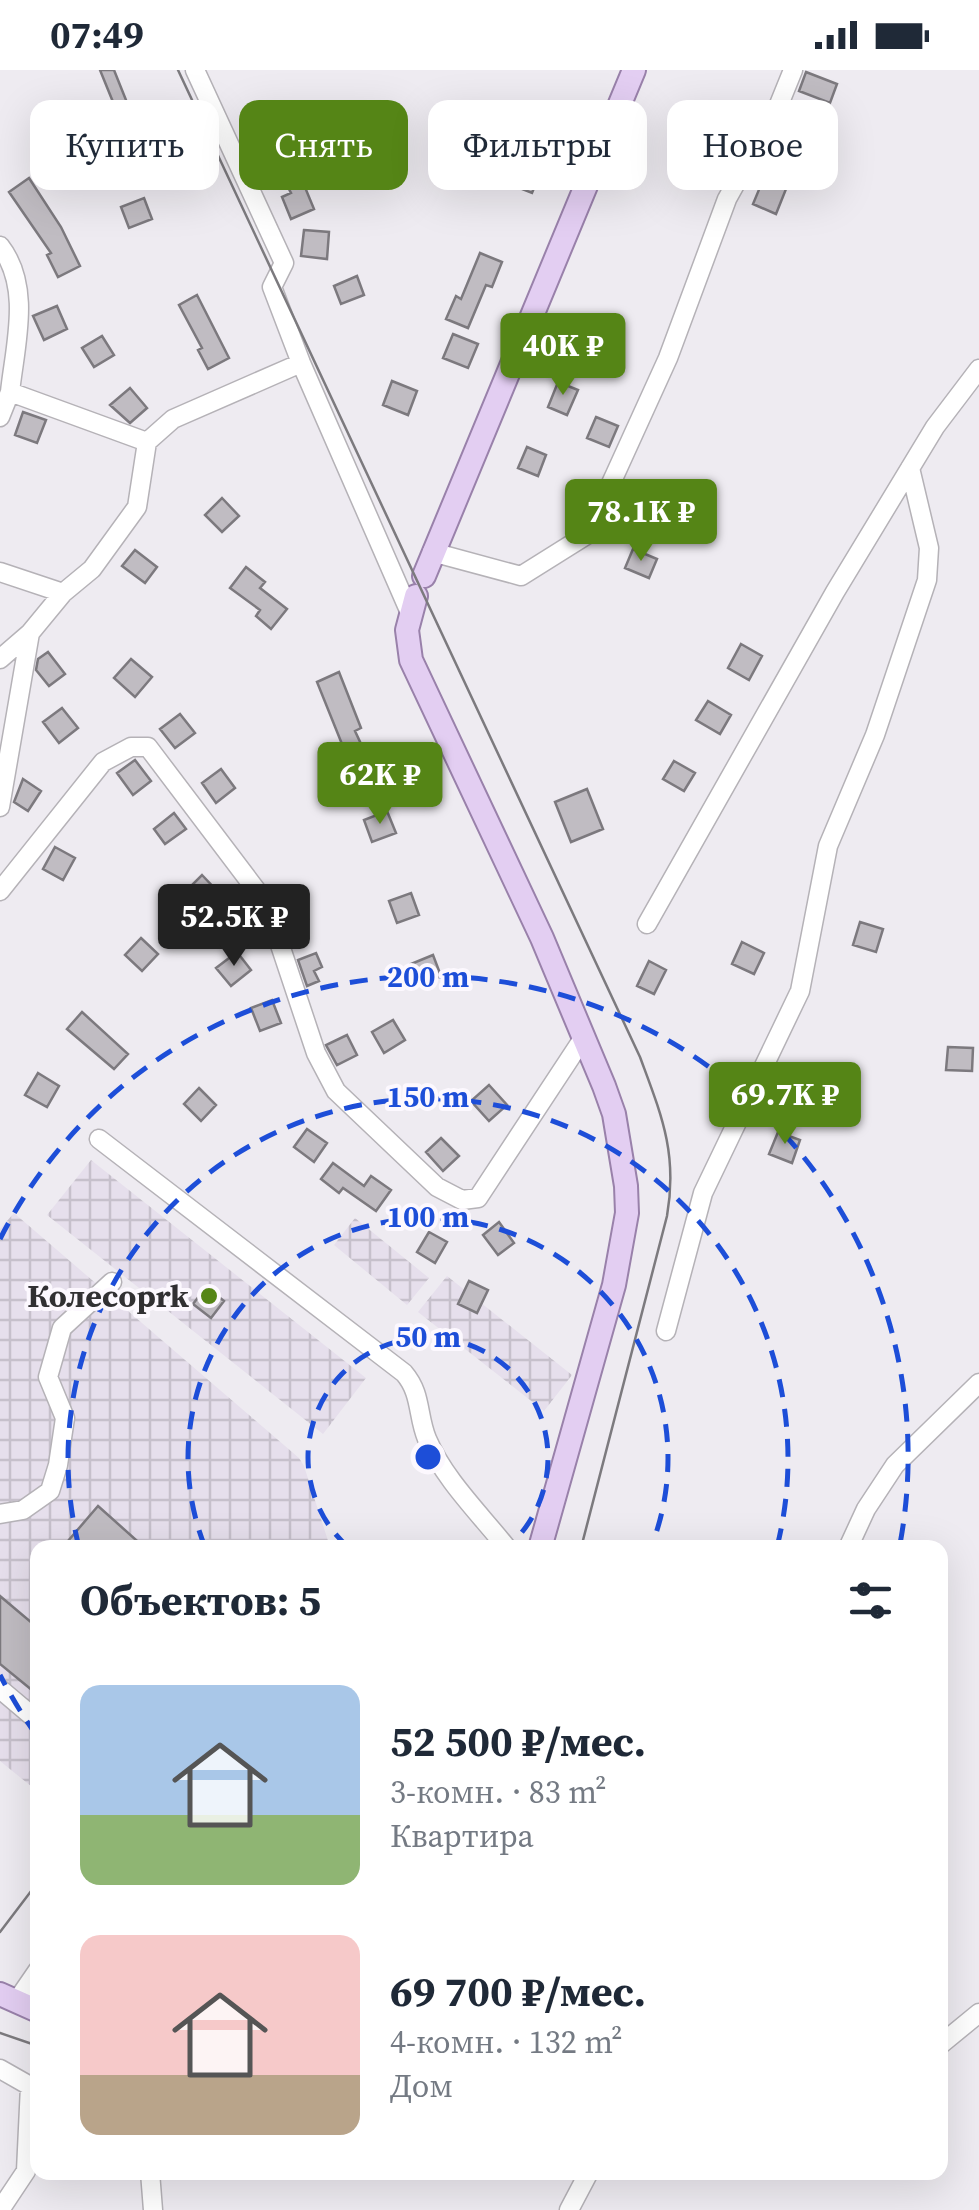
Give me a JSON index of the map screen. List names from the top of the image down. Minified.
{"places":["Колесоprk"],"page":{"status":"07:49","chip":["Купить","Снять","Фильтры","Новое"],"price":["40K ₽","78.1K ₽","62K ₽","52.5K ₽","69.7K ₽"],"heading":"Объектов: 5","list":[{"name":"52 500 ₽/мес.","note":"3-комн. · 83 m² · Квартира"},{"name":"69 700 ₽/мес.","note":"4-комн. · 132 m² · Дом"}]},"rings":["200 m","150 m","100 m","50 m"]}
